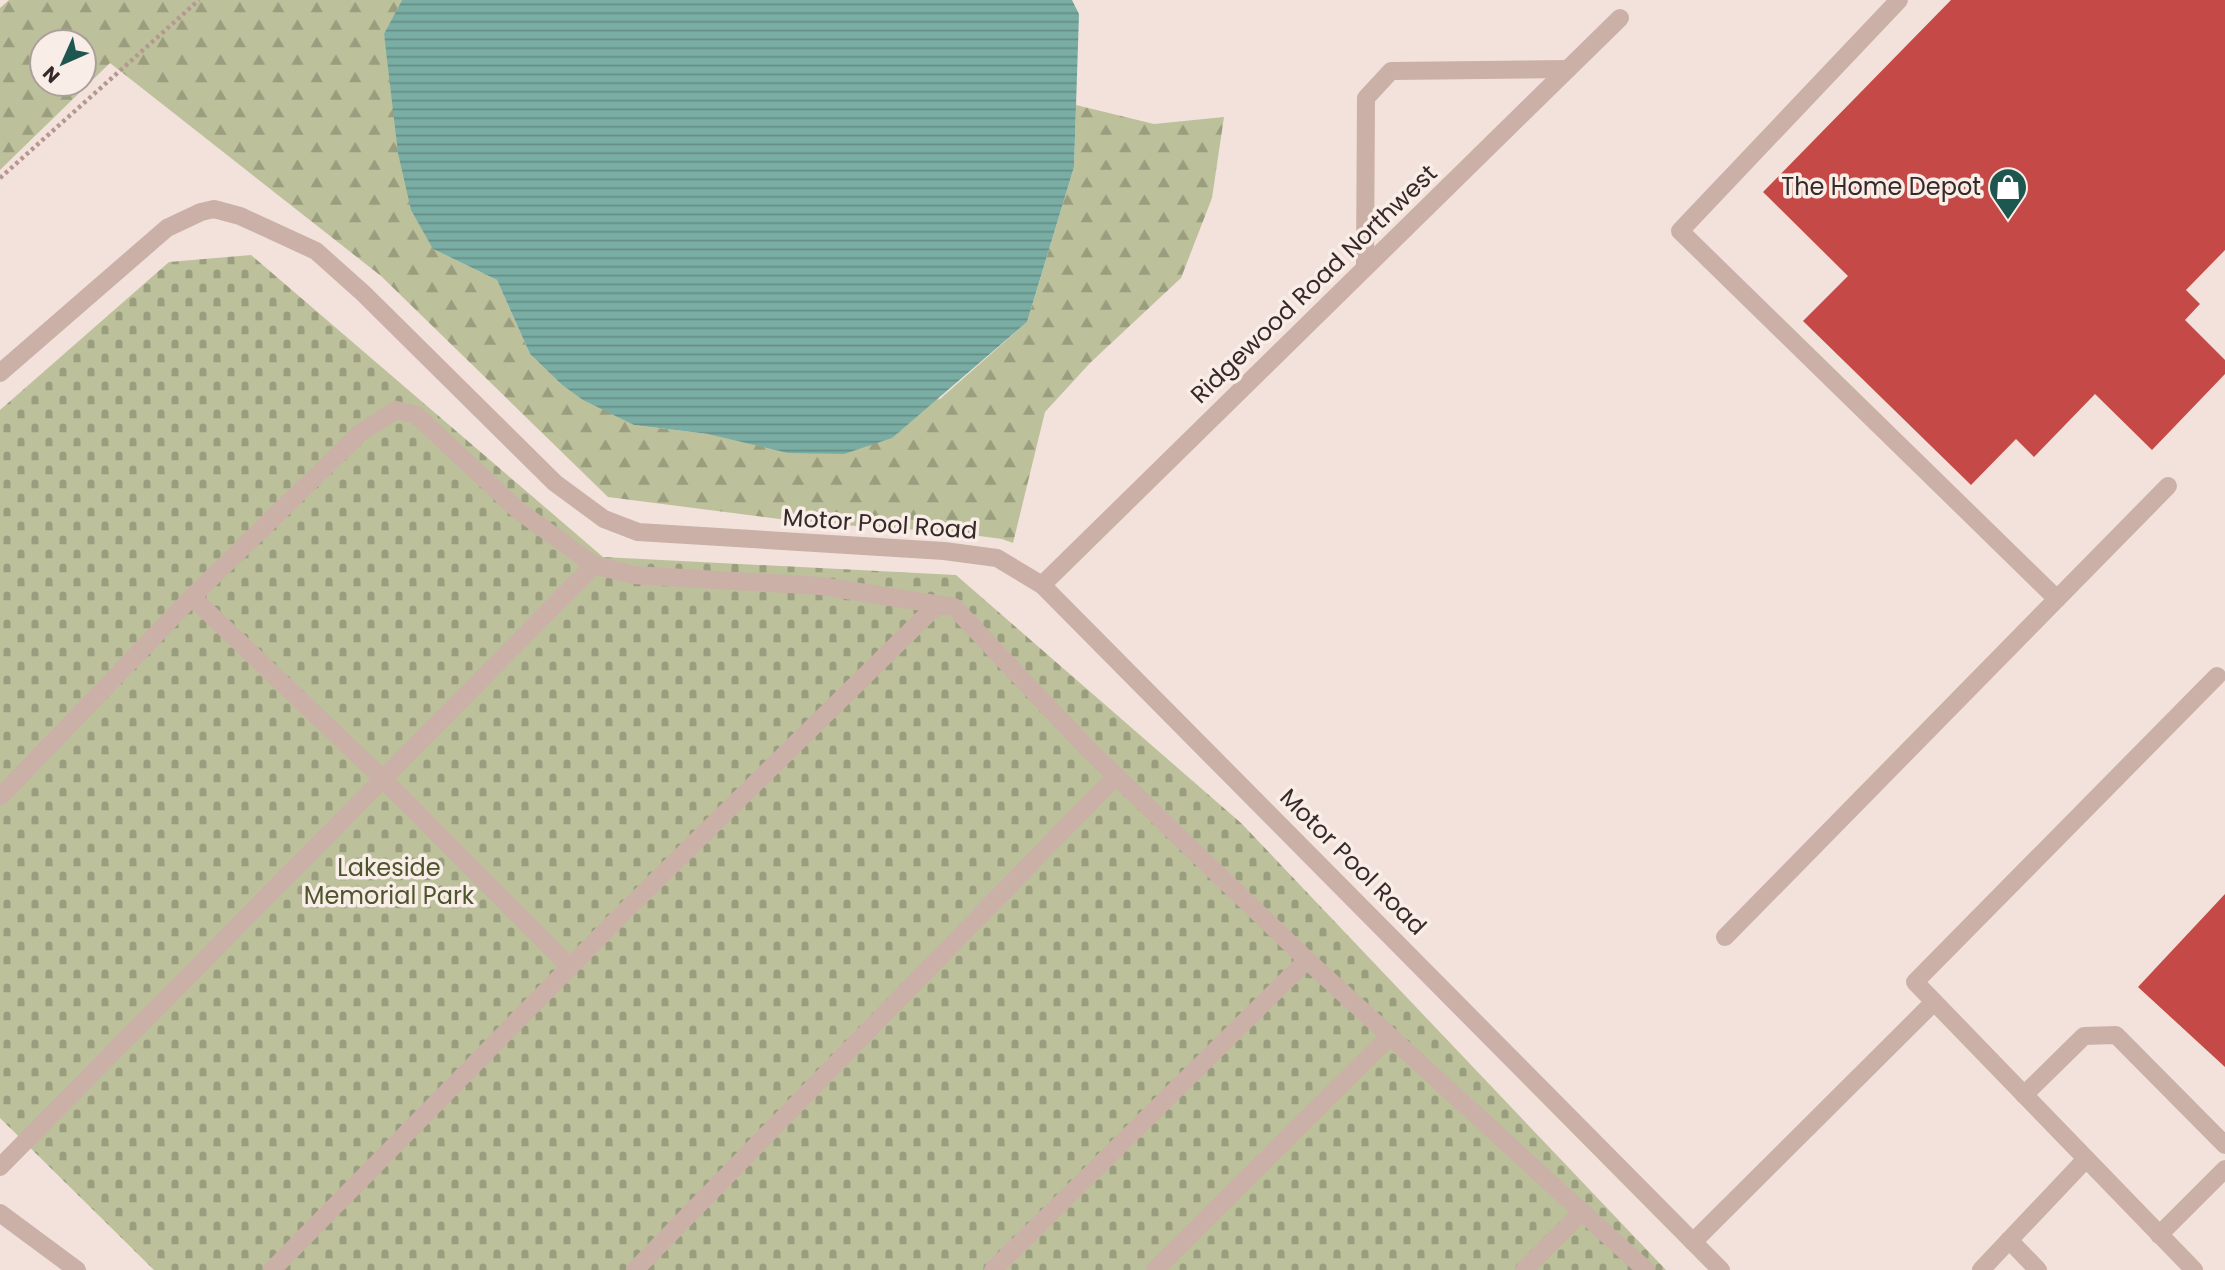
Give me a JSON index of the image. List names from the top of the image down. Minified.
{"streets":{"street":["Ridgewood Road Northwest","Motor Pool Road"]},"crossings":[["Ridgewood Road Northwest","Motor Pool Road"]],"parks":["Lakeside Memorial Park"],"places":{"shop":["The Home Depot"]},"north":"bottom left"}
